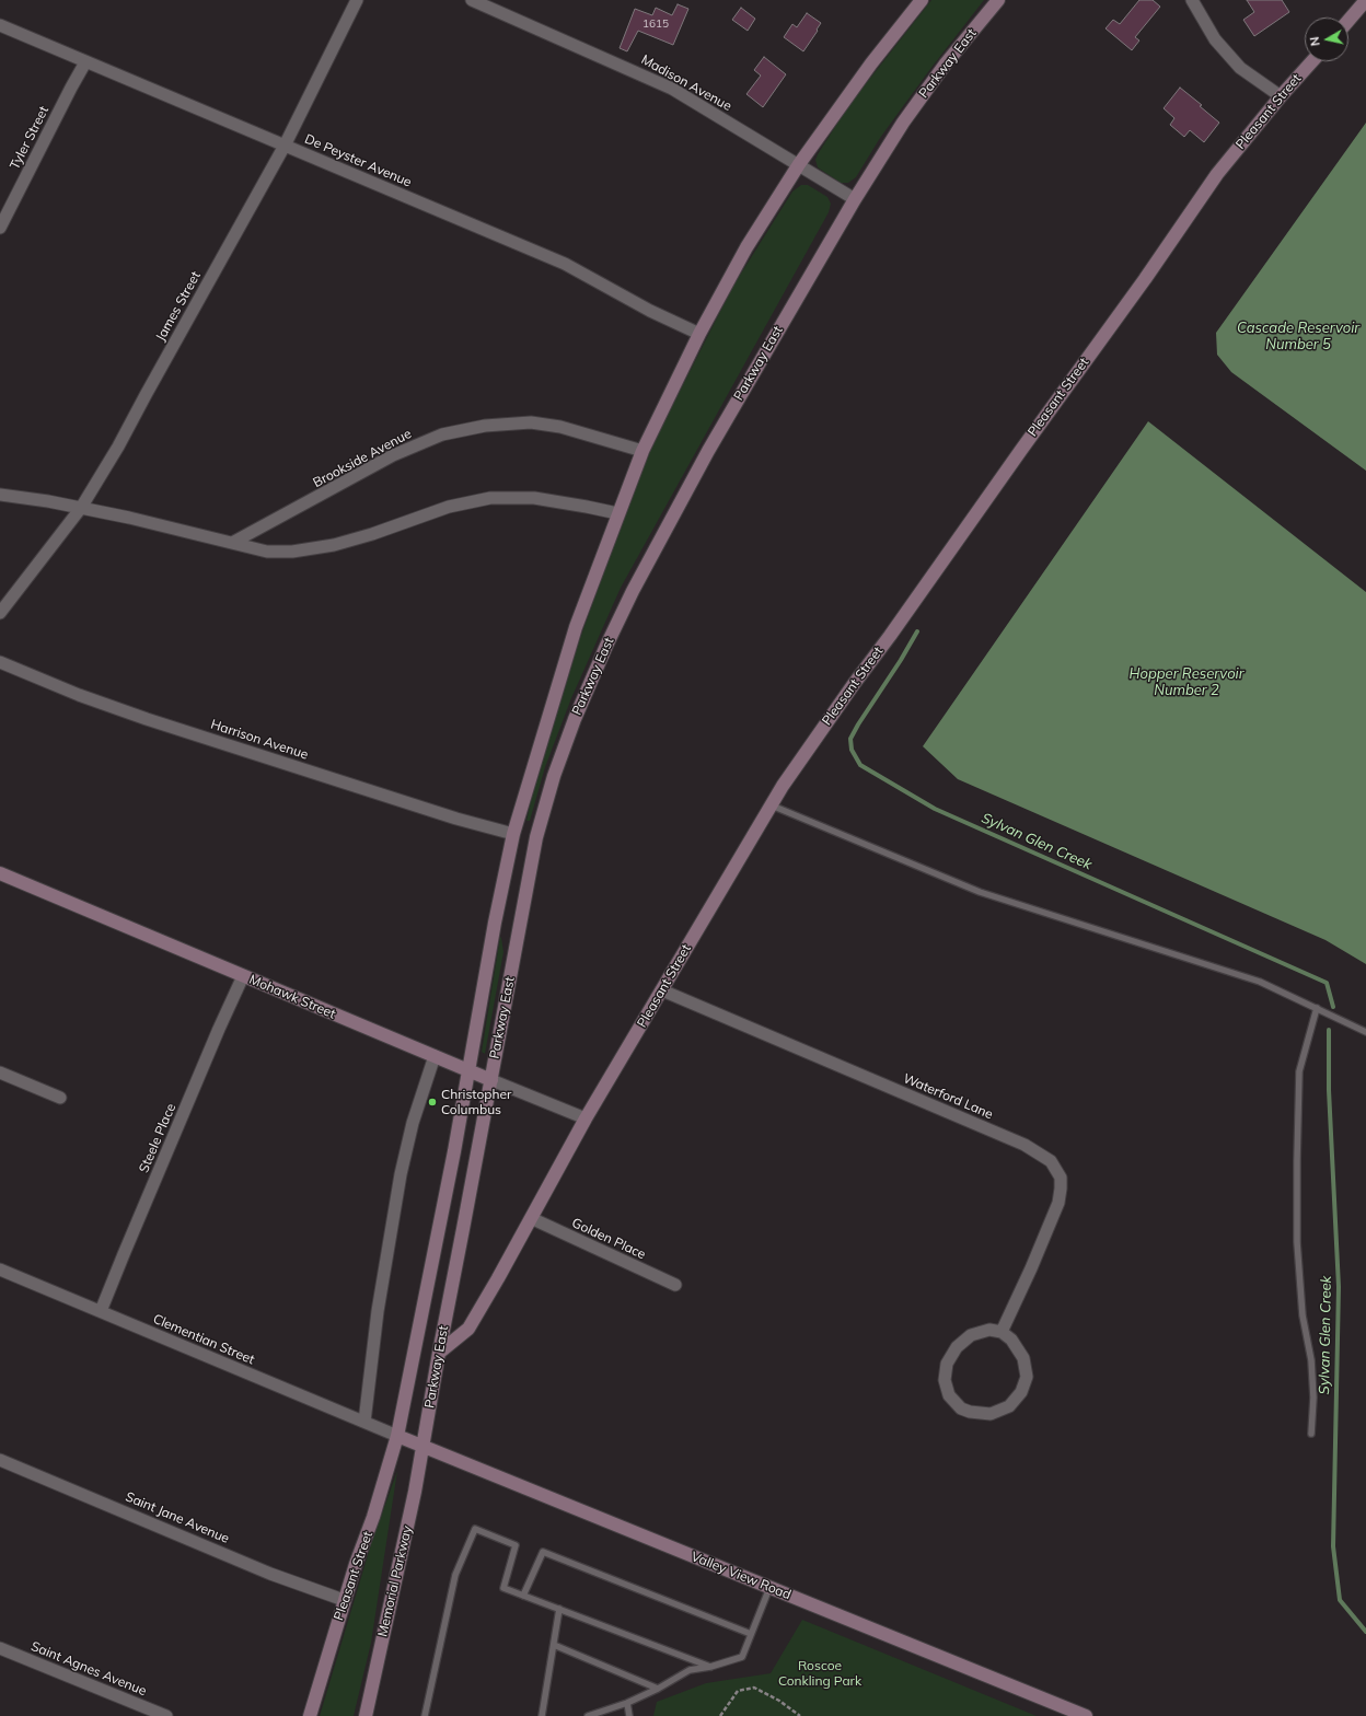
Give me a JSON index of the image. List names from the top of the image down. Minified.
{"streets":{"street":["Parkway East","Madison Avenue","Pleasant Street","Tyler Street","De Peyster Avenue","James Street","Brookside Avenue","Harrison Avenue","Mohawk Street","Waterford Lane","Steele Place","Golden Place","Clementian Street","Saint Jane Avenue","Valley View Road","Memorial Parkway","Saint Agnes Avenue"]},"crossings":[["Parkway East","Madison Avenue"],["Parkway East","Pleasant Street"],["Parkway East","De Peyster Avenue"],["Parkway East","Brookside Avenue"],["Parkway East","Harrison Avenue"],["Parkway East","Mohawk Street"],["Parkway East","Clementian Street"],["Parkway East","Valley View Road"],["Parkway East","Memorial Parkway"],["Pleasant Street","Mohawk Street"],["Pleasant Street","Waterford Lane"],["Pleasant Street","Golden Place"],["Pleasant Street","Clementian Street"],["Pleasant Street","Saint Jane Avenue"],["Pleasant Street","Valley View Road"],["Tyler Street","De Peyster Avenue"],["De Peyster Avenue","James Street"],["Mohawk Street","Steele Place"],["Steele Place","Clementian Street"],["Clementian Street","Valley View Road"],["Valley View Road","Memorial Parkway"]],"water":["Cascade Reservoir Number 5","Hopper Reservoir Number 2","Sylvan Glen Creek"],"parks":["Roscoe Conkling Park"],"places":["Christopher Columbus"],"house_numbers":["1615"],"north":"left"}
